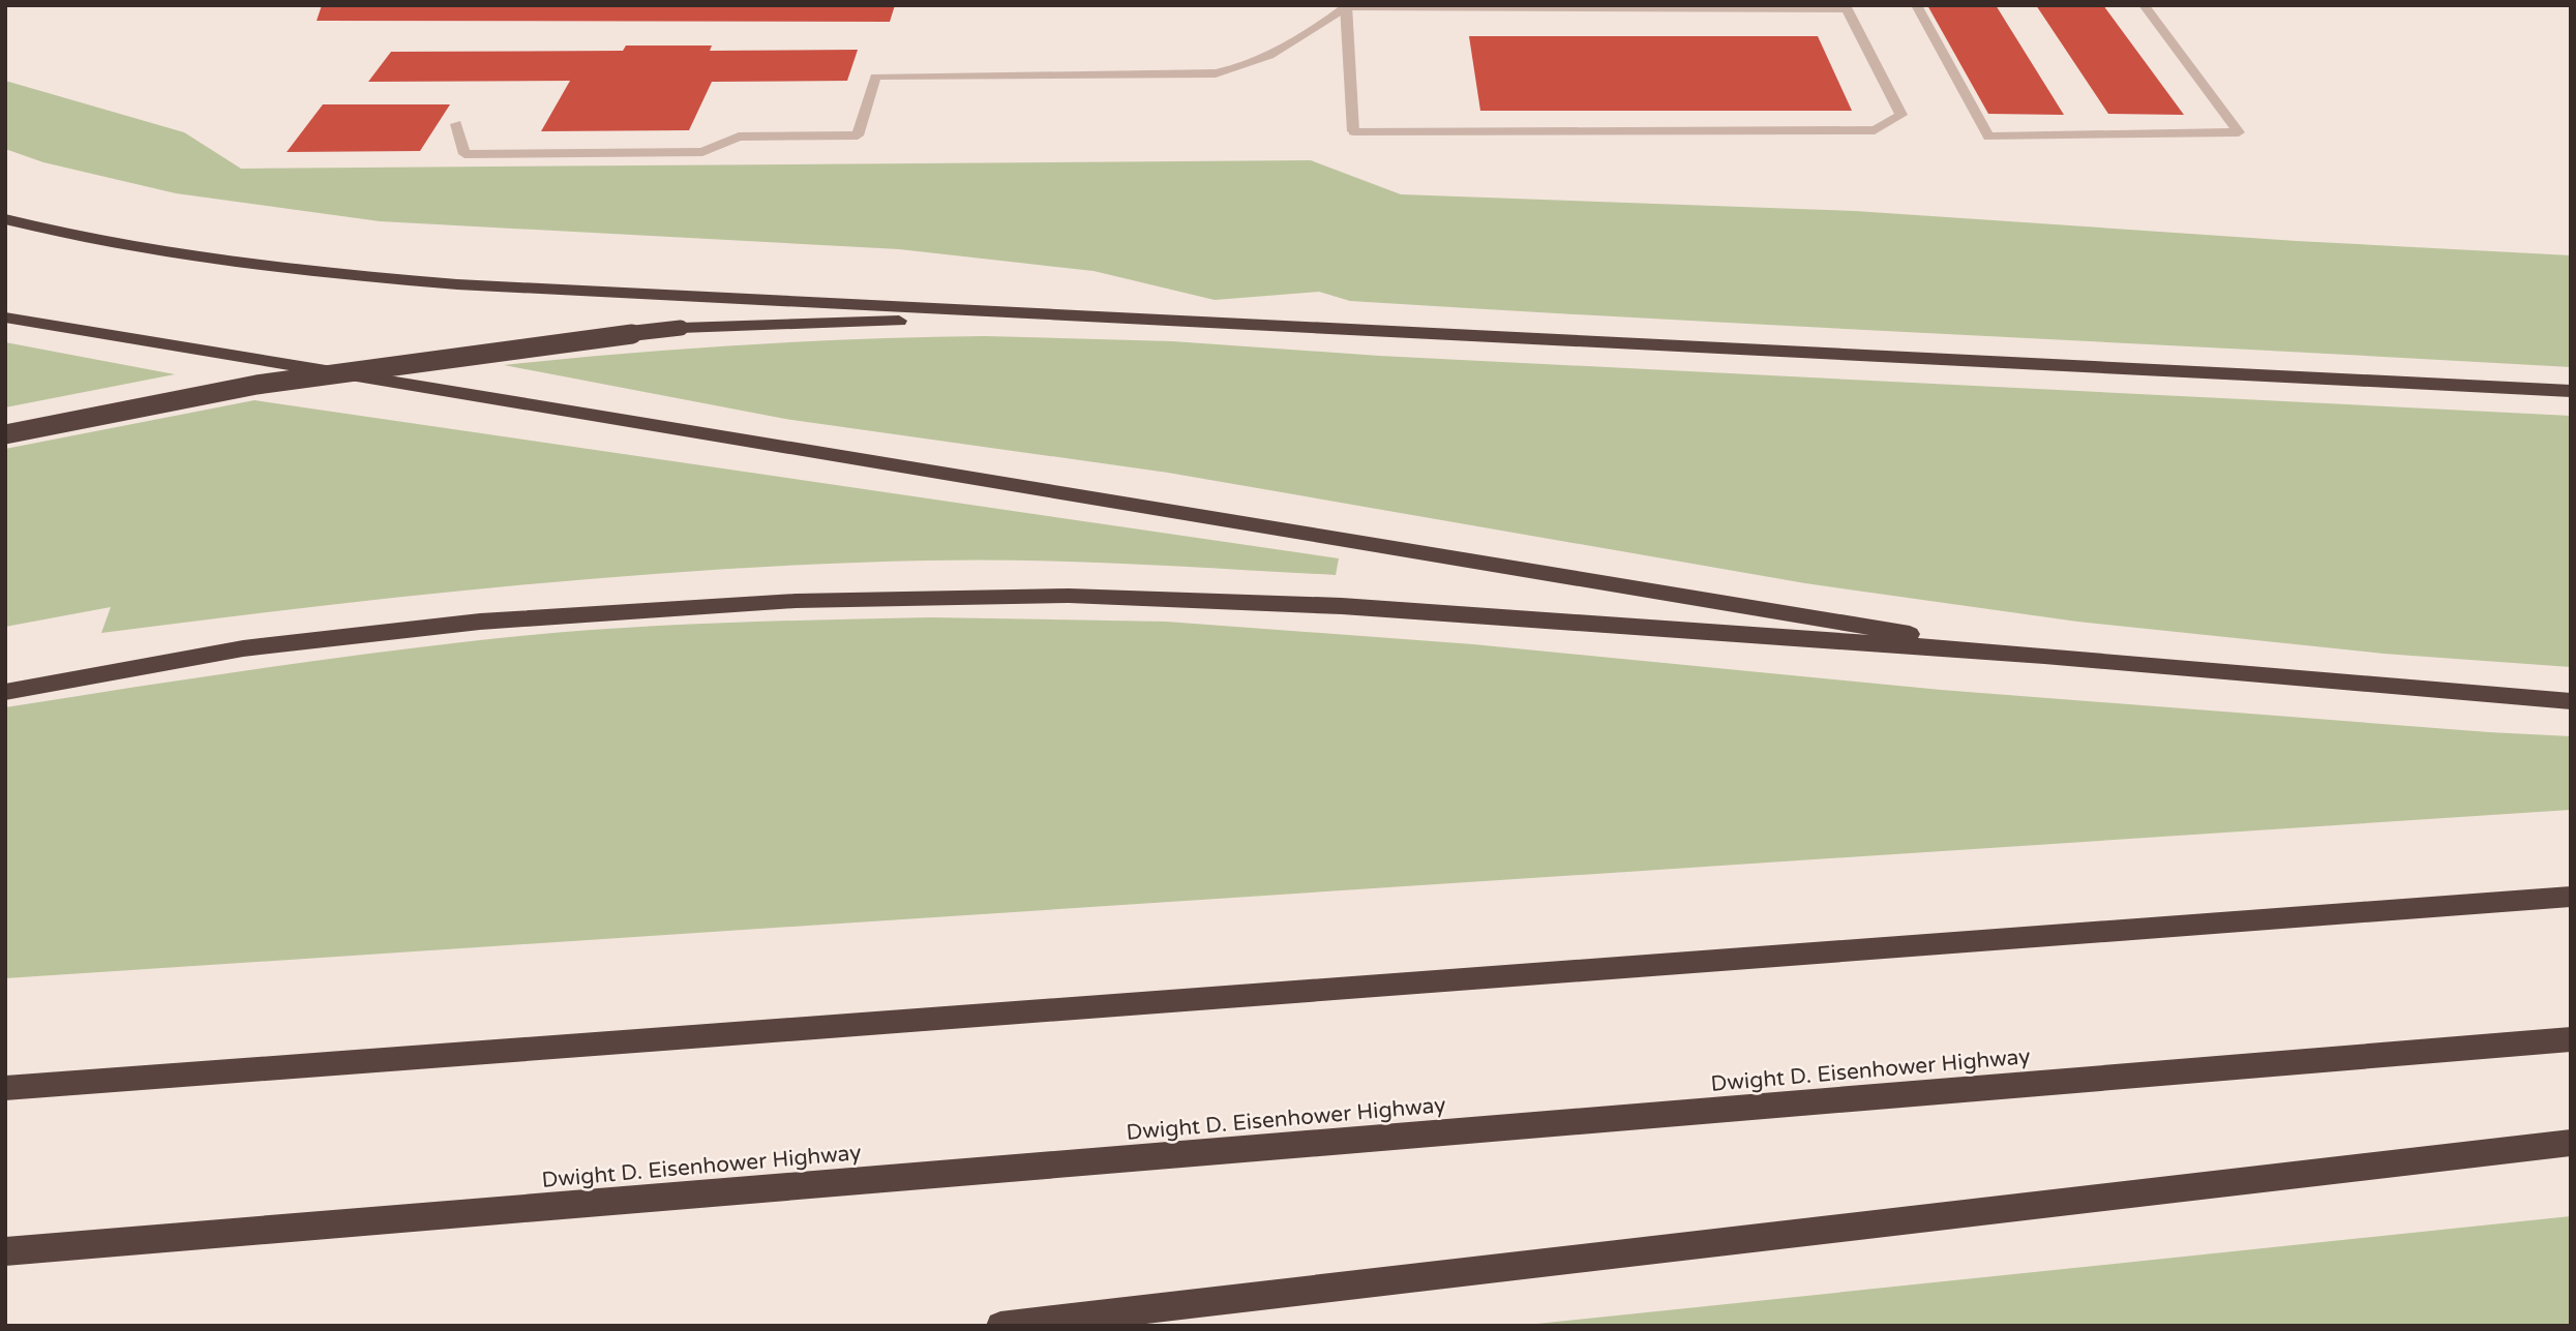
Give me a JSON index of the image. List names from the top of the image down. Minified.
{"streets":{"highway":["Dwight D. Eisenhower Highway"]}}
